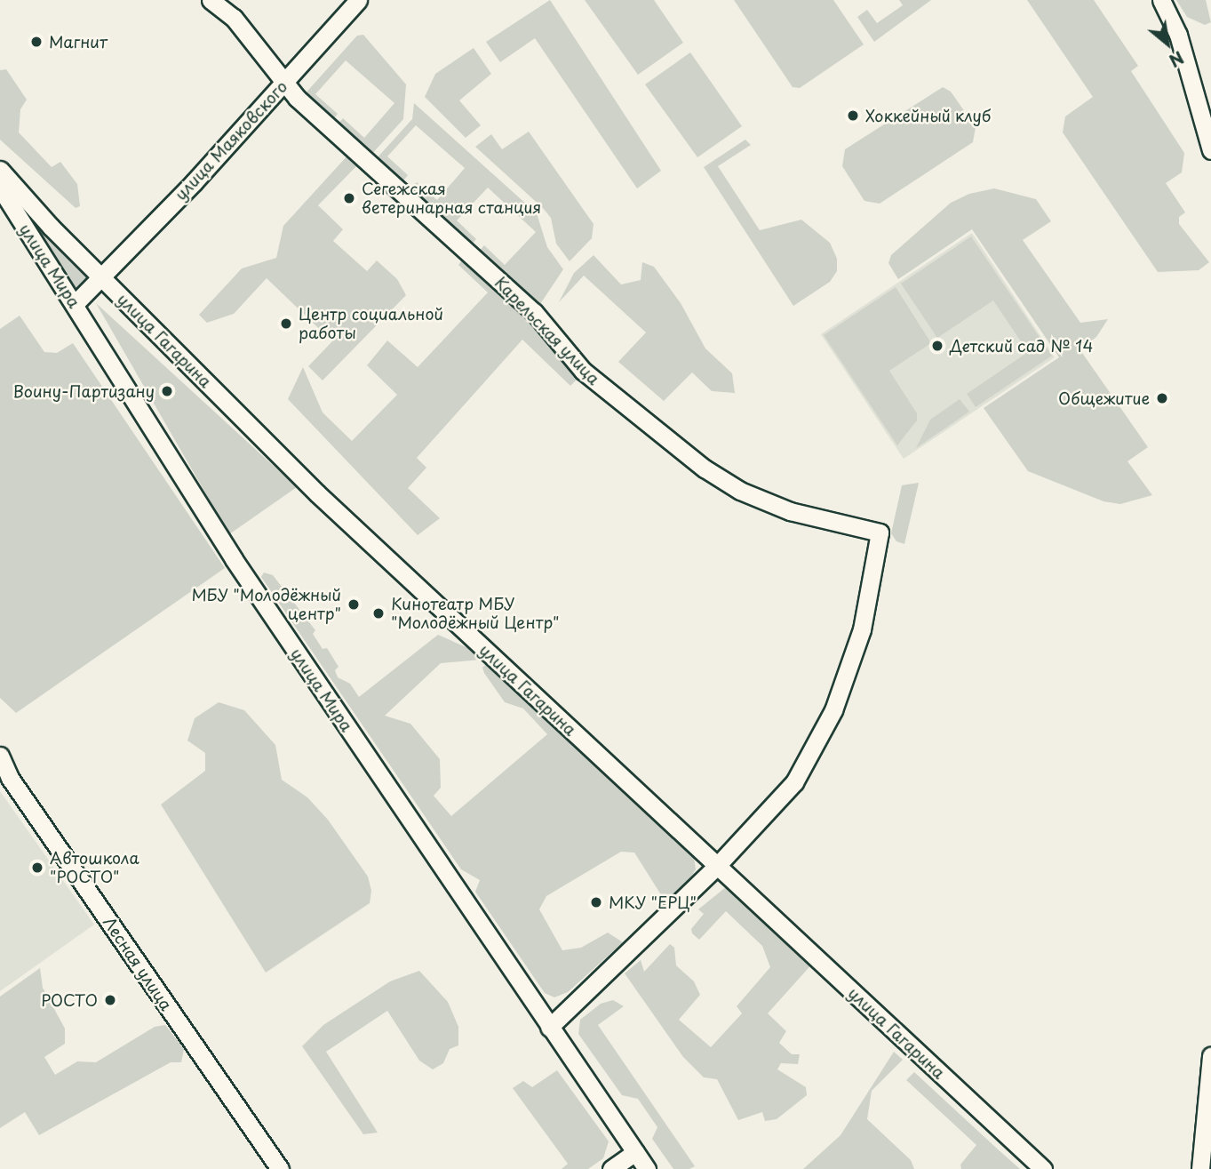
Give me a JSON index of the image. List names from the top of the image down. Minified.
{"streets":{"street":["улица Маяковского","улица Мира","Карельская улица","улица Гагарина","Лесная улица"]},"crossings":[["улица Маяковского","улица Мира"],["улица Маяковского","Карельская улица"],["улица Маяковского","улица Гагарина"],["Карельская улица","улица Гагарина"]],"places":["Магнит","Хоккейный клуб","Сегежская ветеринарная станция","Центр социальной работы","Детский сад № 14","Воину-Партизану","Общежитие","МБУ \"Молодёжный центр\"","Кинотеатр МБУ \"Молодёжный Центр\"","Автошкола \"РОСТО\"","МКУ \"ЕРЦ\"","РОСТО"],"north":"bottom right"}
